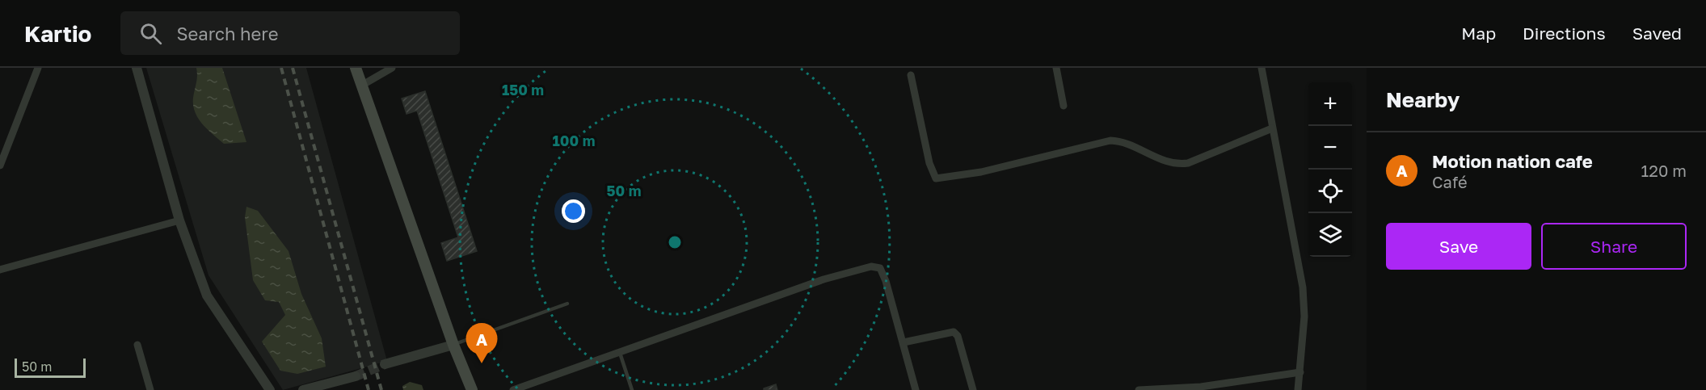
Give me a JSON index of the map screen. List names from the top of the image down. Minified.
{"scale_bar":"50 m","page":{"header":"Kartio","search":"Search here","nav":["Map","Directions","Saved"],"heading":"Nearby","map_buttons":["+","−"],"list":[{"mark":"A","name":"Motion nation cafe","note":"Café","value":"120 m"}],"buttons":["Save","Share"],"pins":"A","scale":"50 m"},"rings":["150 m","100 m","50 m"]}
